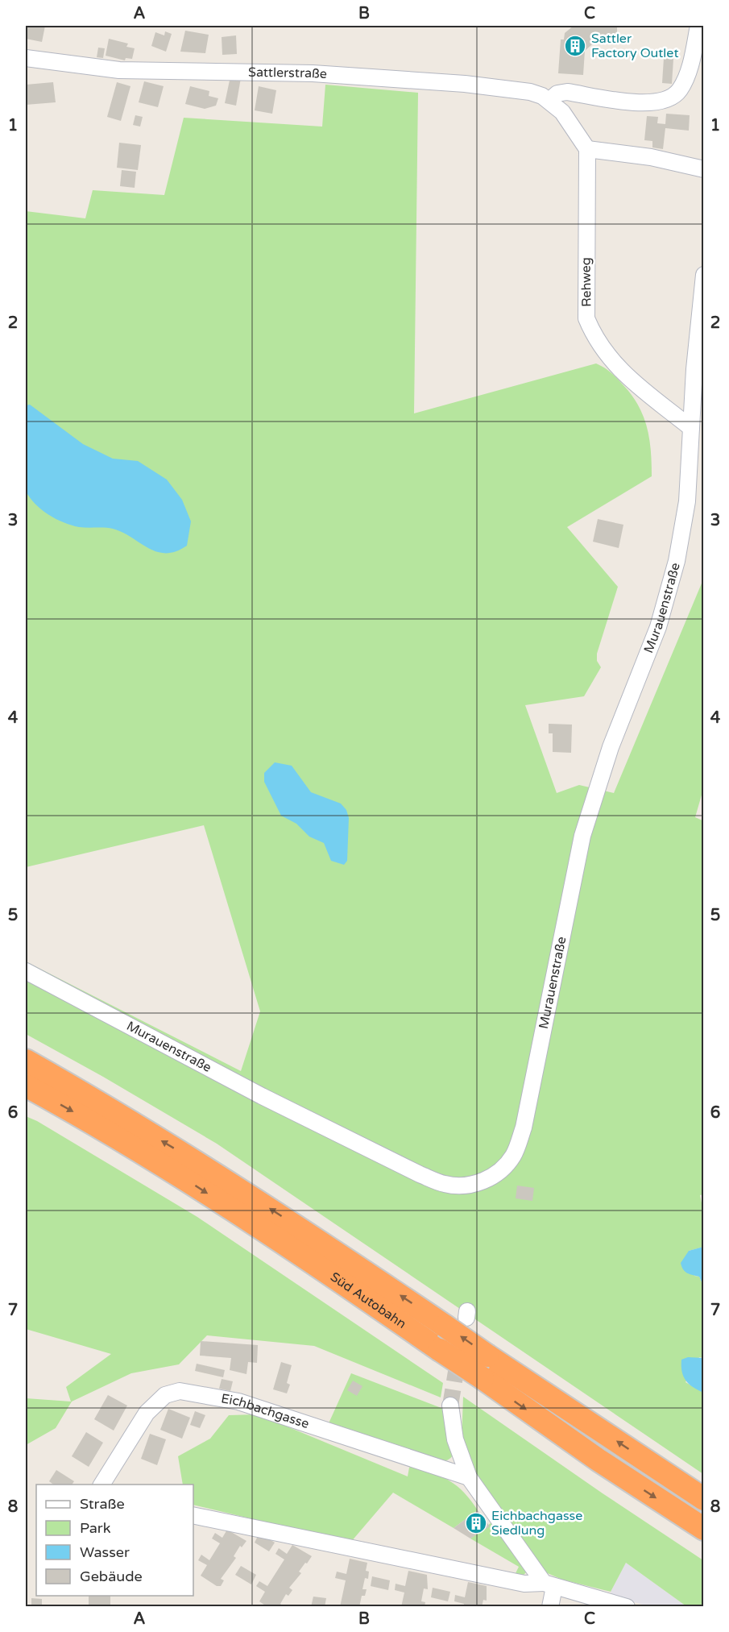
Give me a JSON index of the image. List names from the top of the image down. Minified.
{"streets":{"highway":["Süd Autobahn"],"street":["Sattlerstraße","Rehweg","Murauenstraße","Eichbachgasse"]},"crossings":[["Rehweg","Murauenstraße"]],"places":{"building":["Sattler Factory Outlet","Eichbachgasse Siedlung"]},"legend":["Straße","Park","Wasser","Gebäude"],"grid":{"columns":["A","B","C"],"rows":["1","2","3","4","5","6","7","8"]}}
